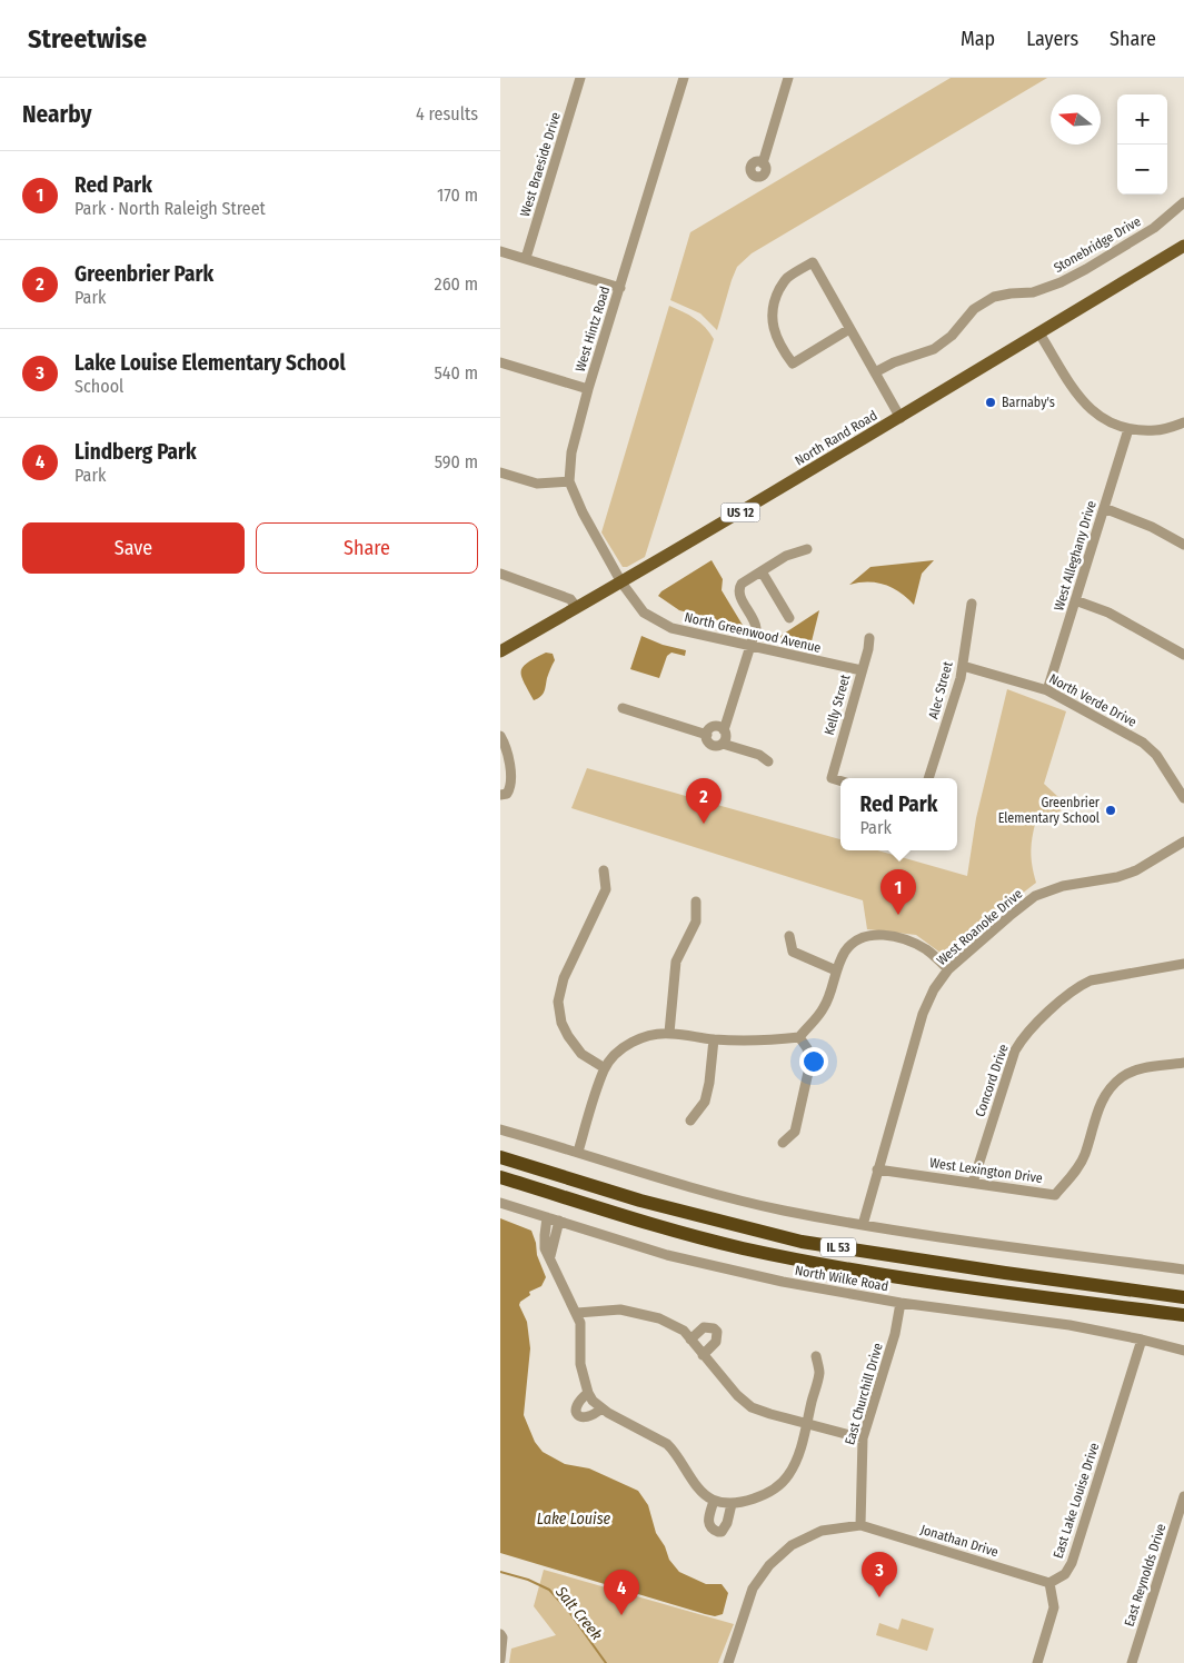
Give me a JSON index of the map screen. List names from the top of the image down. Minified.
{"streets":{"highway":["IL 53"],"main road":["North Rand Road","US 12"],"street":["West Braeside Drive","Stonebridge Drive","West Hintz Road","West Alleghany Drive","North Greenwood Avenue","Alec Street","North Verde Drive","Kelly Street","West Roanoke Drive","Concord Drive","West Lexington Drive","North Wilke Road","East Churchill Drive","East Lake Louise Drive","Jonathan Drive","East Reynolds Drive"]},"crossings":[["West Hintz Road","North Rand Road"],["West Hintz Road","North Greenwood Avenue"],["North Rand Road","North Greenwood Avenue"],["West Alleghany Drive","North Verde Drive"],["North Greenwood Avenue","Kelly Street"],["Alec Street","North Verde Drive"],["West Roanoke Drive","West Lexington Drive"],["Concord Drive","West Lexington Drive"],["North Wilke Road","East Churchill Drive"],["North Wilke Road","East Lake Louise Drive"],["East Churchill Drive","Jonathan Drive"],["East Lake Louise Drive","Jonathan Drive"]],"water":["Lake Louise","Salt Creek"],"places":["Barnaby's","Greenbrier Elementary School"],"north":"left","page":{"header":"Streetwise","nav":["Map","Layers","Share"],"heading":["Nearby","4 results"],"map_buttons":["+","−"],"list":[{"mark":"1","name":"Red Park","note":"Park · North Raleigh Street","value":"170 m"},{"mark":"2","name":"Greenbrier Park","note":"Park","value":"260 m"},{"mark":"3","name":"Lake Louise Elementary School","note":"School","value":"540 m"},{"mark":"4","name":"Lindberg Park","note":"Park","value":"590 m"}],"buttons":["Save","Share"],"popup":["Red Park","Park"],"pins":["2","1","3","4"]}}
